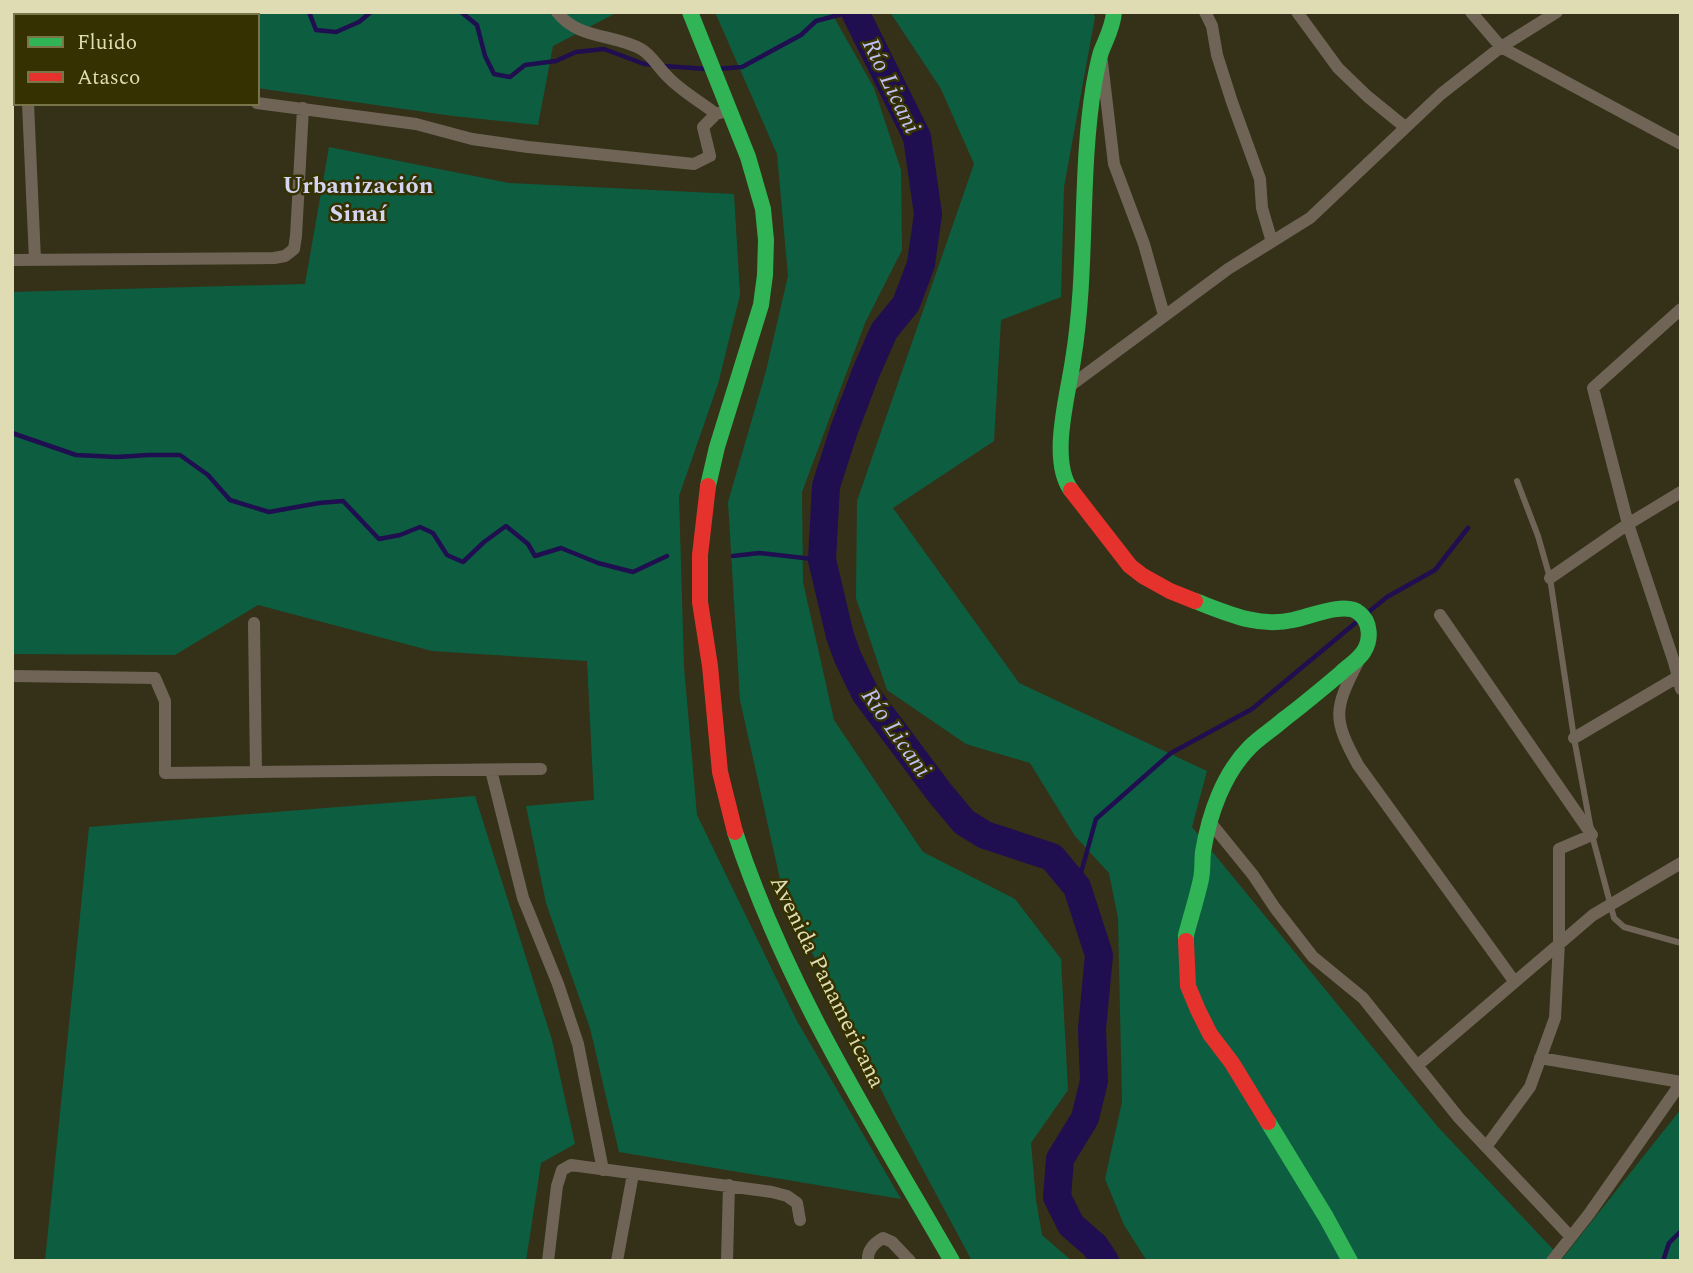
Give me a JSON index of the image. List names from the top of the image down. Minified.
{"streets":{"street":["Avenida Panamericana"]},"districts":["Urbanización Sinaí"],"water":["Río Licani"],"legend":["Fluido","Atasco"]}
